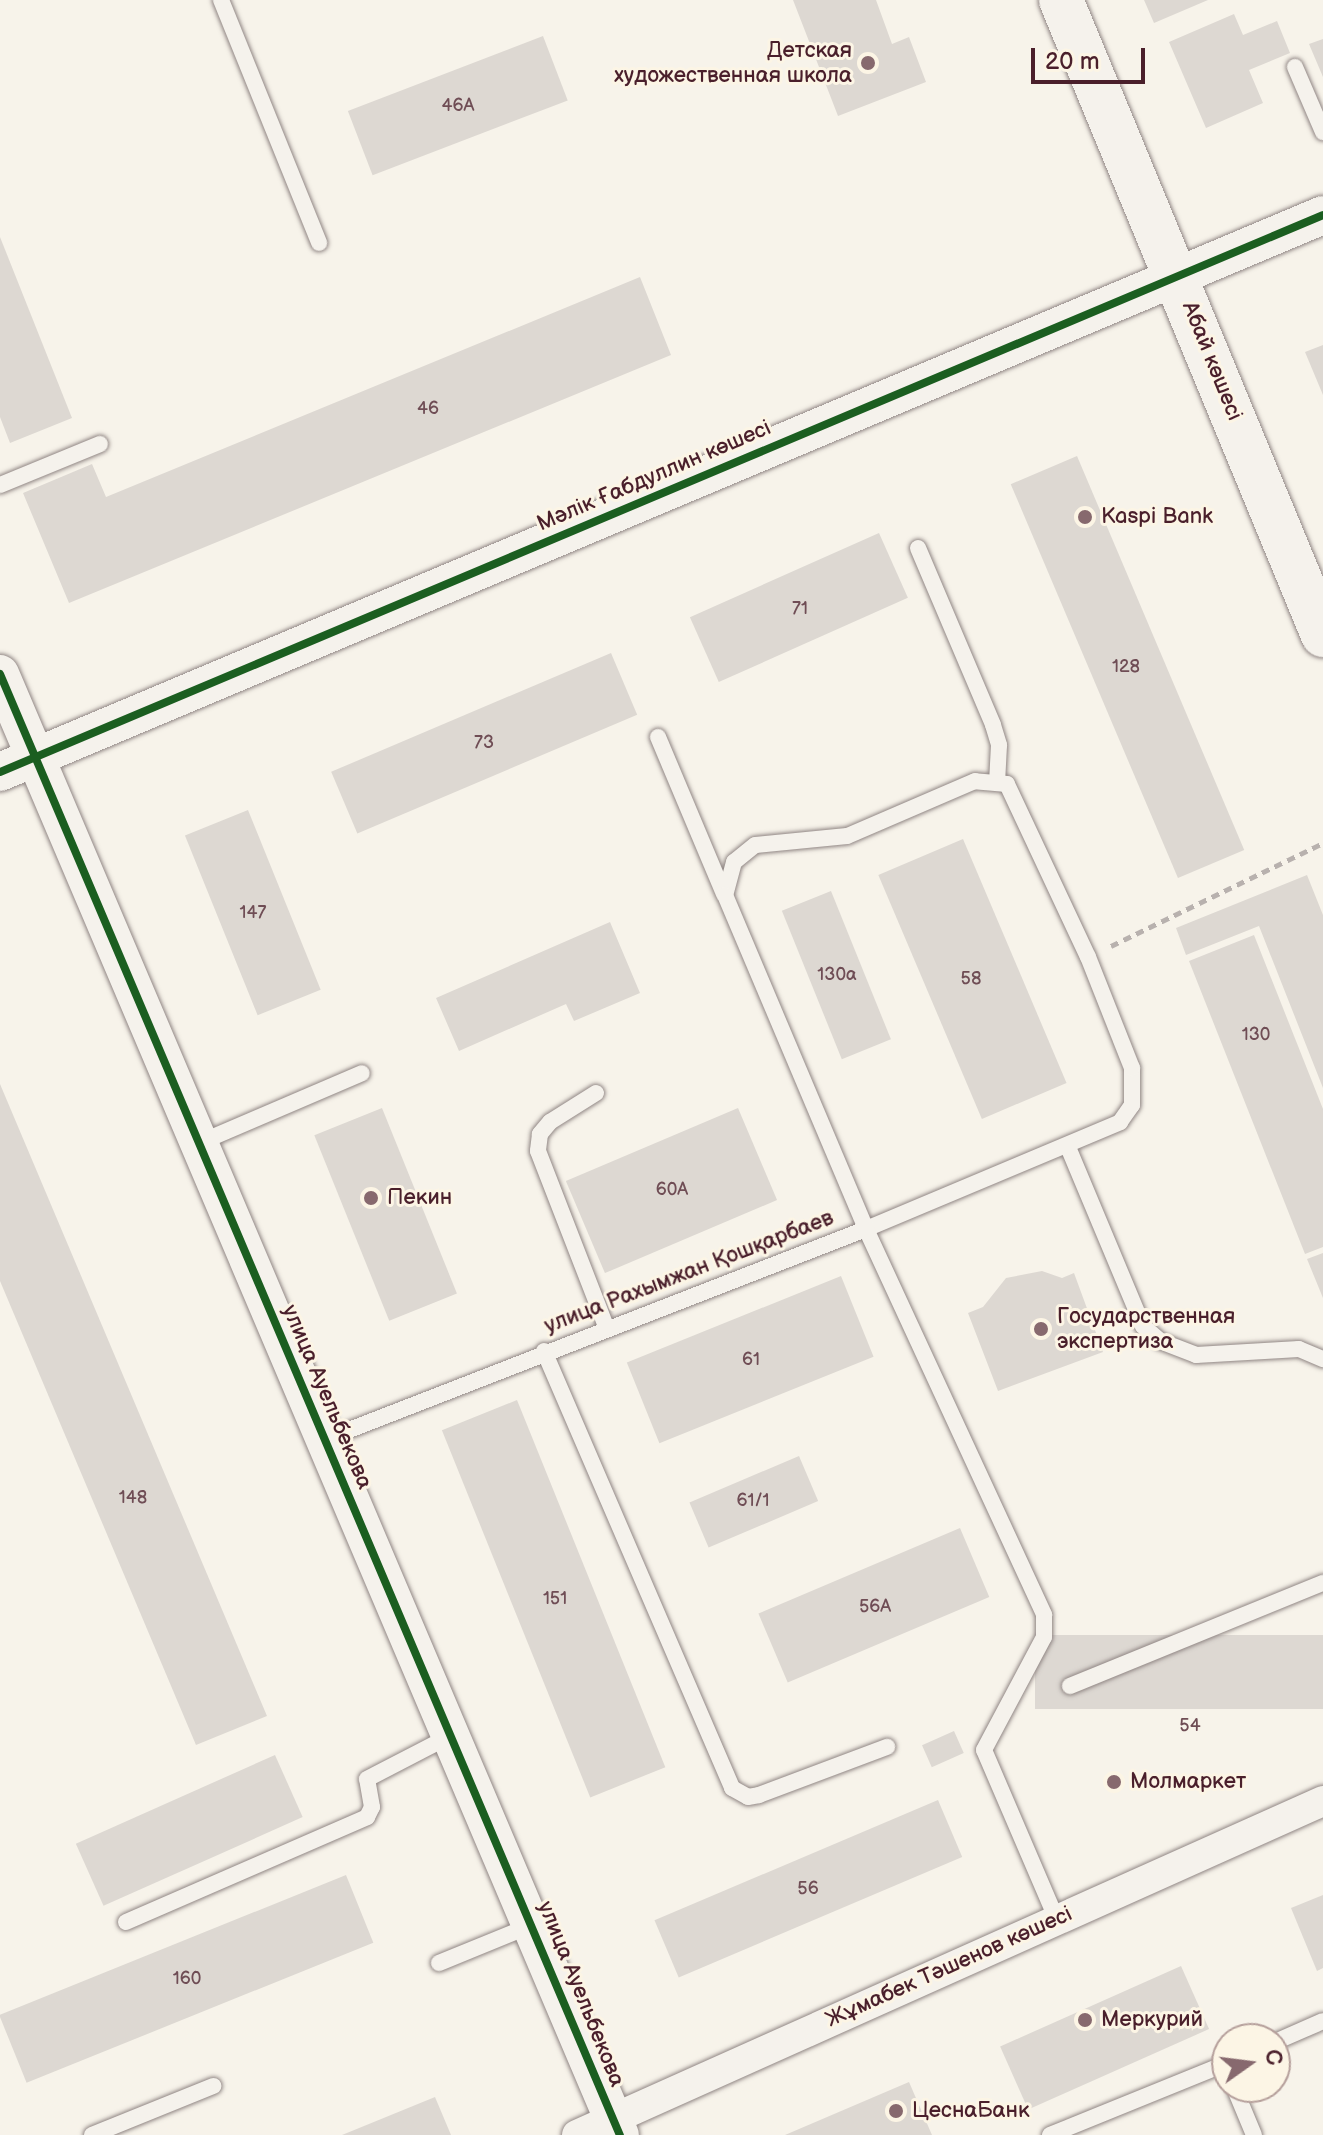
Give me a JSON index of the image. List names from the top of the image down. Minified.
{"streets":{"main road":["Абай көшесі"],"street":["Мәлік Ғабдуллин көшесі","улица Ауельбекова","Жұмабек Тәшенов көшесі"],"lane":["улица Рахымжан Қошқарбаев"]},"crossings":[["Абай көшесі","Мәлік Ғабдуллин көшесі"],["Мәлік Ғабдуллин көшесі","улица Ауельбекова"],["улица Рахымжан Қошқарбаев","улица Ауельбекова"],["улица Ауельбекова","Жұмабек Тәшенов көшесі"]],"places":["Детская художественная школа","Kaspi Bank","Пекин","Государственная экспертиза","Молмаркет","Меркурий","ЦеснаБанк"],"house_numbers":["46А","46","71","128","73","147","130а","58","130","60А","61","148","61/1","151","56А","54","56","160"],"scale_bar":"20 m","north":"right"}
